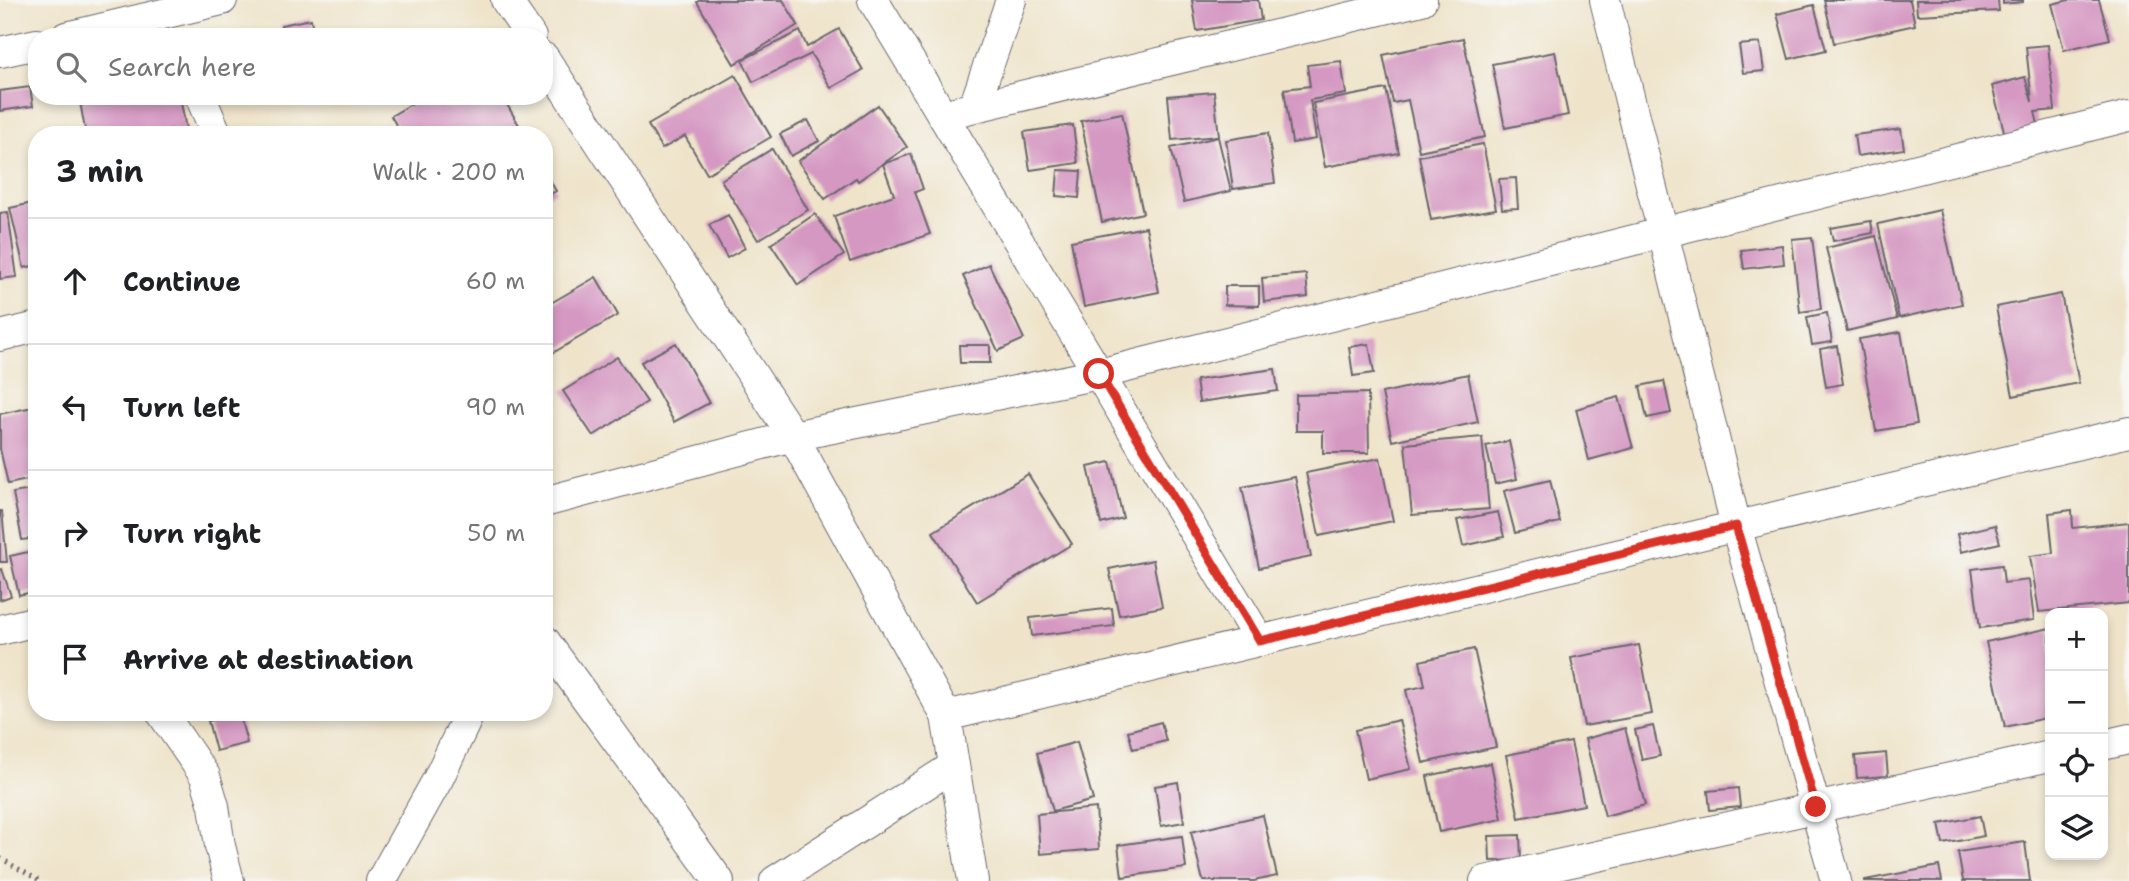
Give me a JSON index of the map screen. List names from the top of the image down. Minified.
{"page":{"search":"Search here","heading":["3 min","Walk · 200 m"],"list":[["Continue","60 m"],["Turn left","90 m"],["Turn right","50 m"],"Arrive at destination"],"map_buttons":["+","−"]}}
